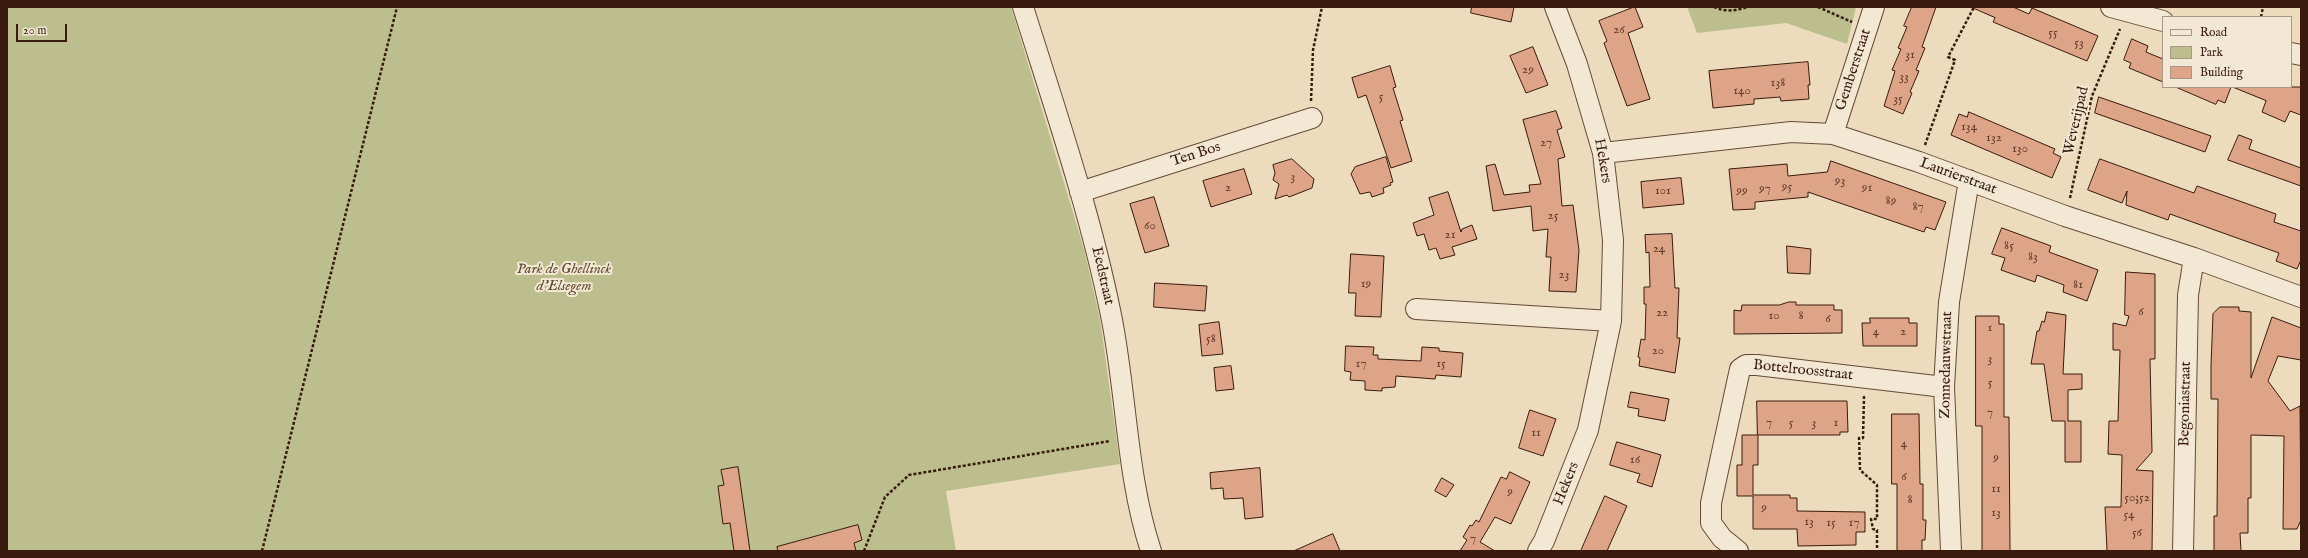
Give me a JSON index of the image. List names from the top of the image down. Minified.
{"streets":{"street":["Gemberstraat","Ten Bos","Hekers","Laurierstraat","Eedstraat","Zonnedauwstraat","Bottelroosstraat","Begoniastraat"],"path":["Weverijpad"]},"crossings":[["Gemberstraat","Laurierstraat"],["Weverijpad","Laurierstraat"],["Ten Bos","Eedstraat"],["Hekers","Laurierstraat"],["Laurierstraat","Zonnedauwstraat"],["Laurierstraat","Begoniastraat"],["Zonnedauwstraat","Bottelroosstraat"]],"parks":["Park de Ghellinck d'Elsegem"],"house_numbers":["26","55","53","31","29","33","138","140","5","35","134","132","27","130","3","93","95","2","91","97","101","99","89","87","25","60","21","85","24","83","23","19","81","6","22","10","8","6","1","4","2","58","20","3","17","15","5","7","7","5","3","1","11","4","9","16","6","11","9","50;52","8","9","13","54","13","15","17","56","7"],"legend":["Road","Park","Building"],"scale_bar":"20 m"}
